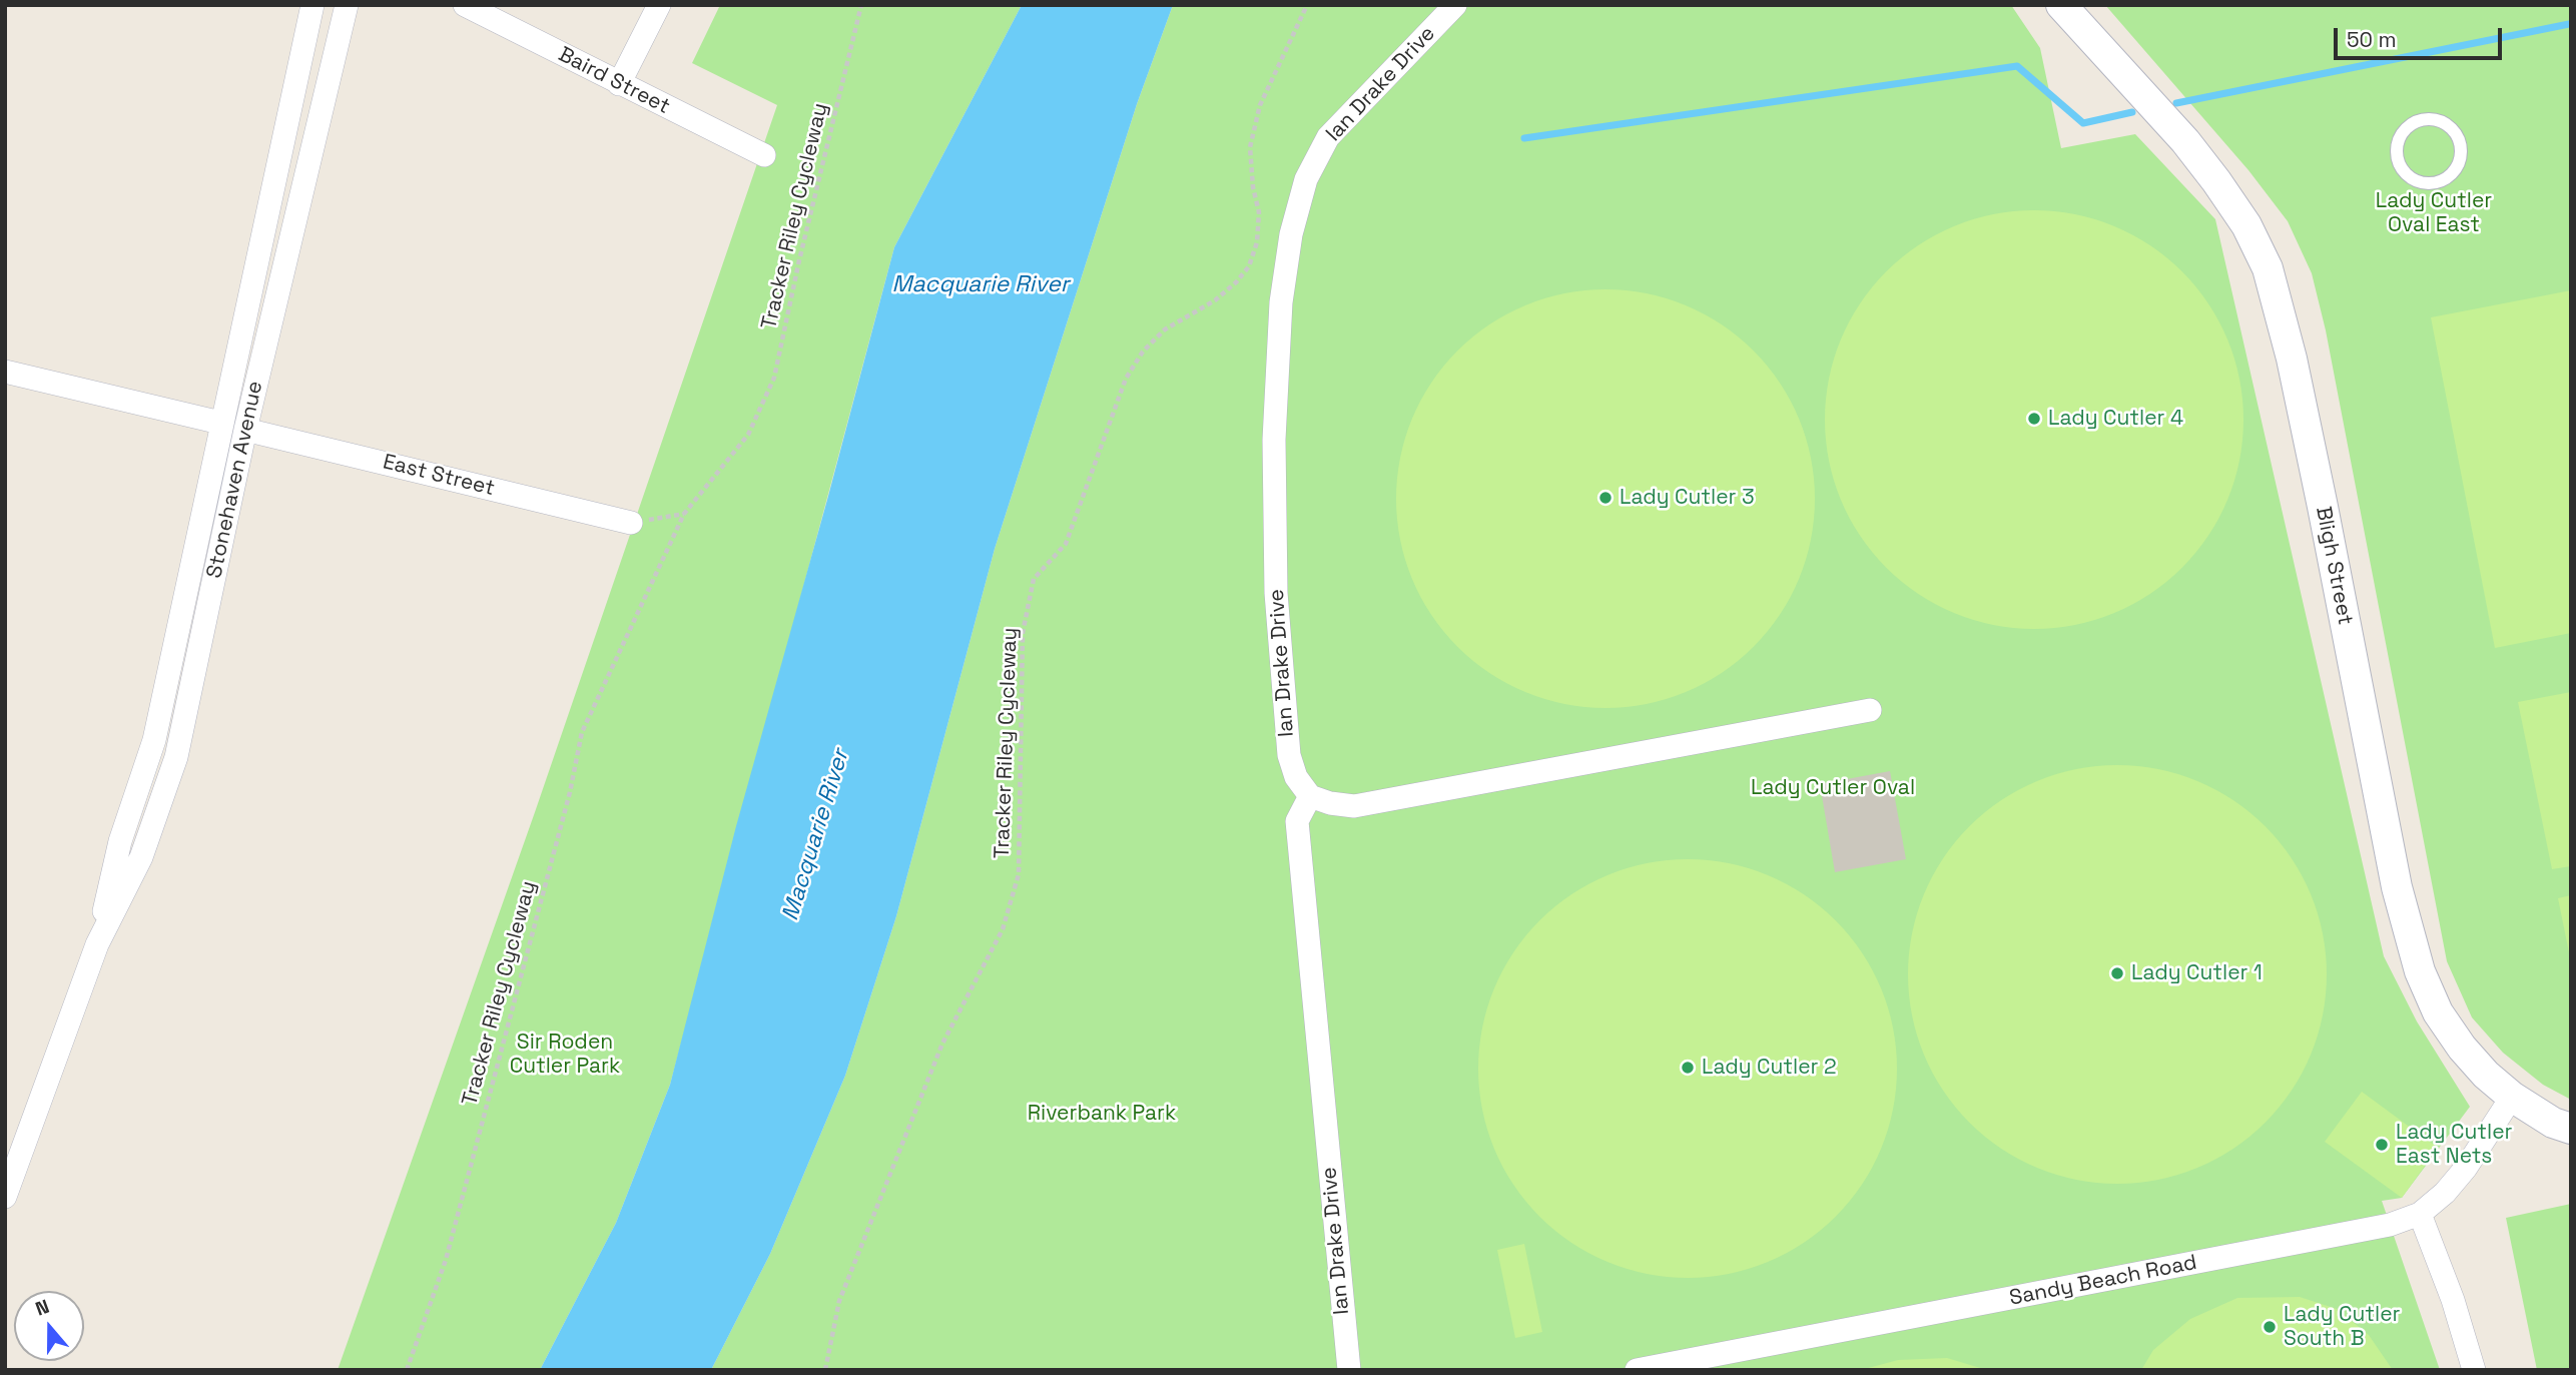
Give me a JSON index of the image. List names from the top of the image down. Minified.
{"streets":{"street":["Baird Street","Ian Drake Drive","East Street","Stonehaven Avenue","Bligh Street","Sandy Beach Road"],"path":["Tracker Riley Cycleway"]},"crossings":[["East Street","Stonehaven Avenue"],["Bligh Street","Sandy Beach Road"]],"water":["Macquarie River"],"parks":["Lady Cutler Oval East","Lady Cutler Oval","Sir Roden Cutler Park","Riverbank Park"],"places":["Lady Cutler 4","Lady Cutler 3","Lady Cutler 1","Lady Cutler 2","Lady Cutler East Nets","Lady Cutler South B"],"scale_bar":"50 m","north":"top"}
